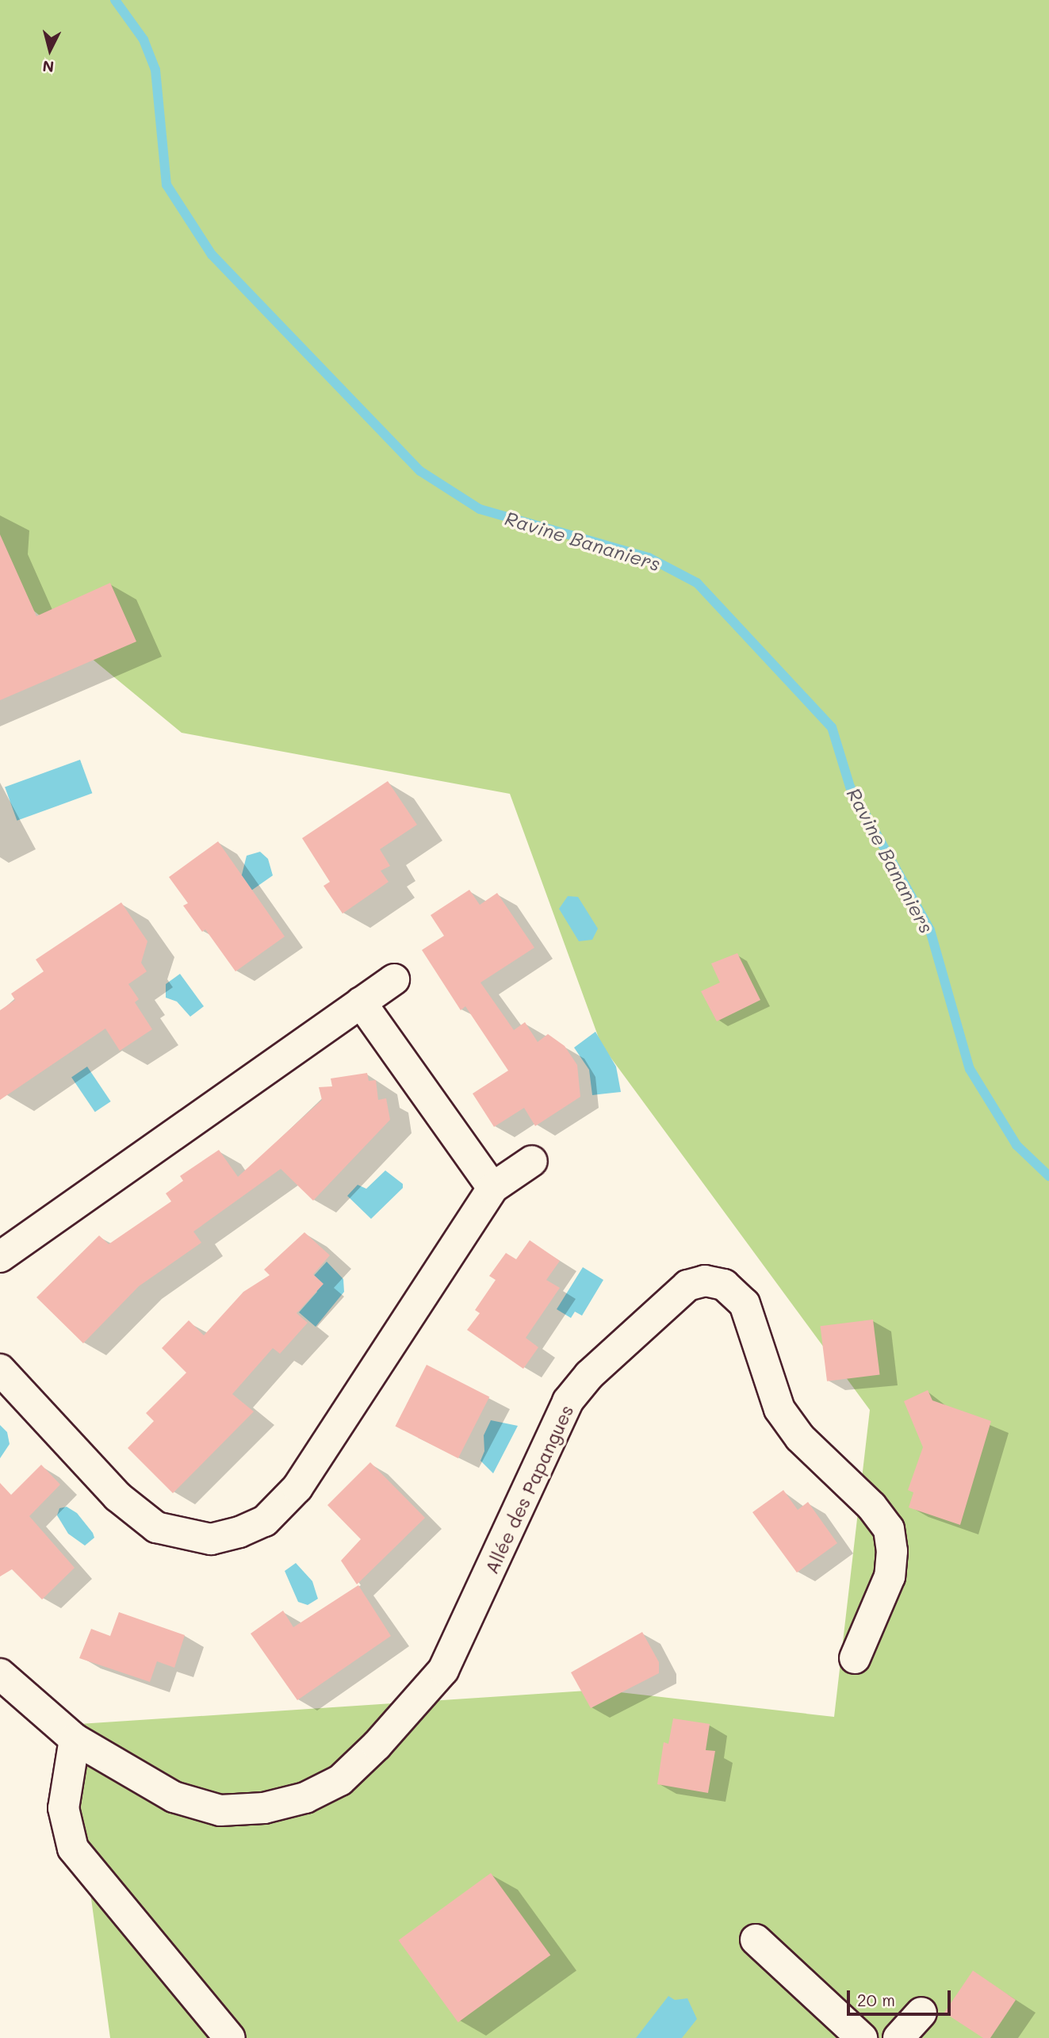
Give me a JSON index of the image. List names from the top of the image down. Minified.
{"streets":{"street":["Allée des Papangues"]},"water":["Ravine Bananiers"],"scale_bar":"20 m","north":"bottom"}
